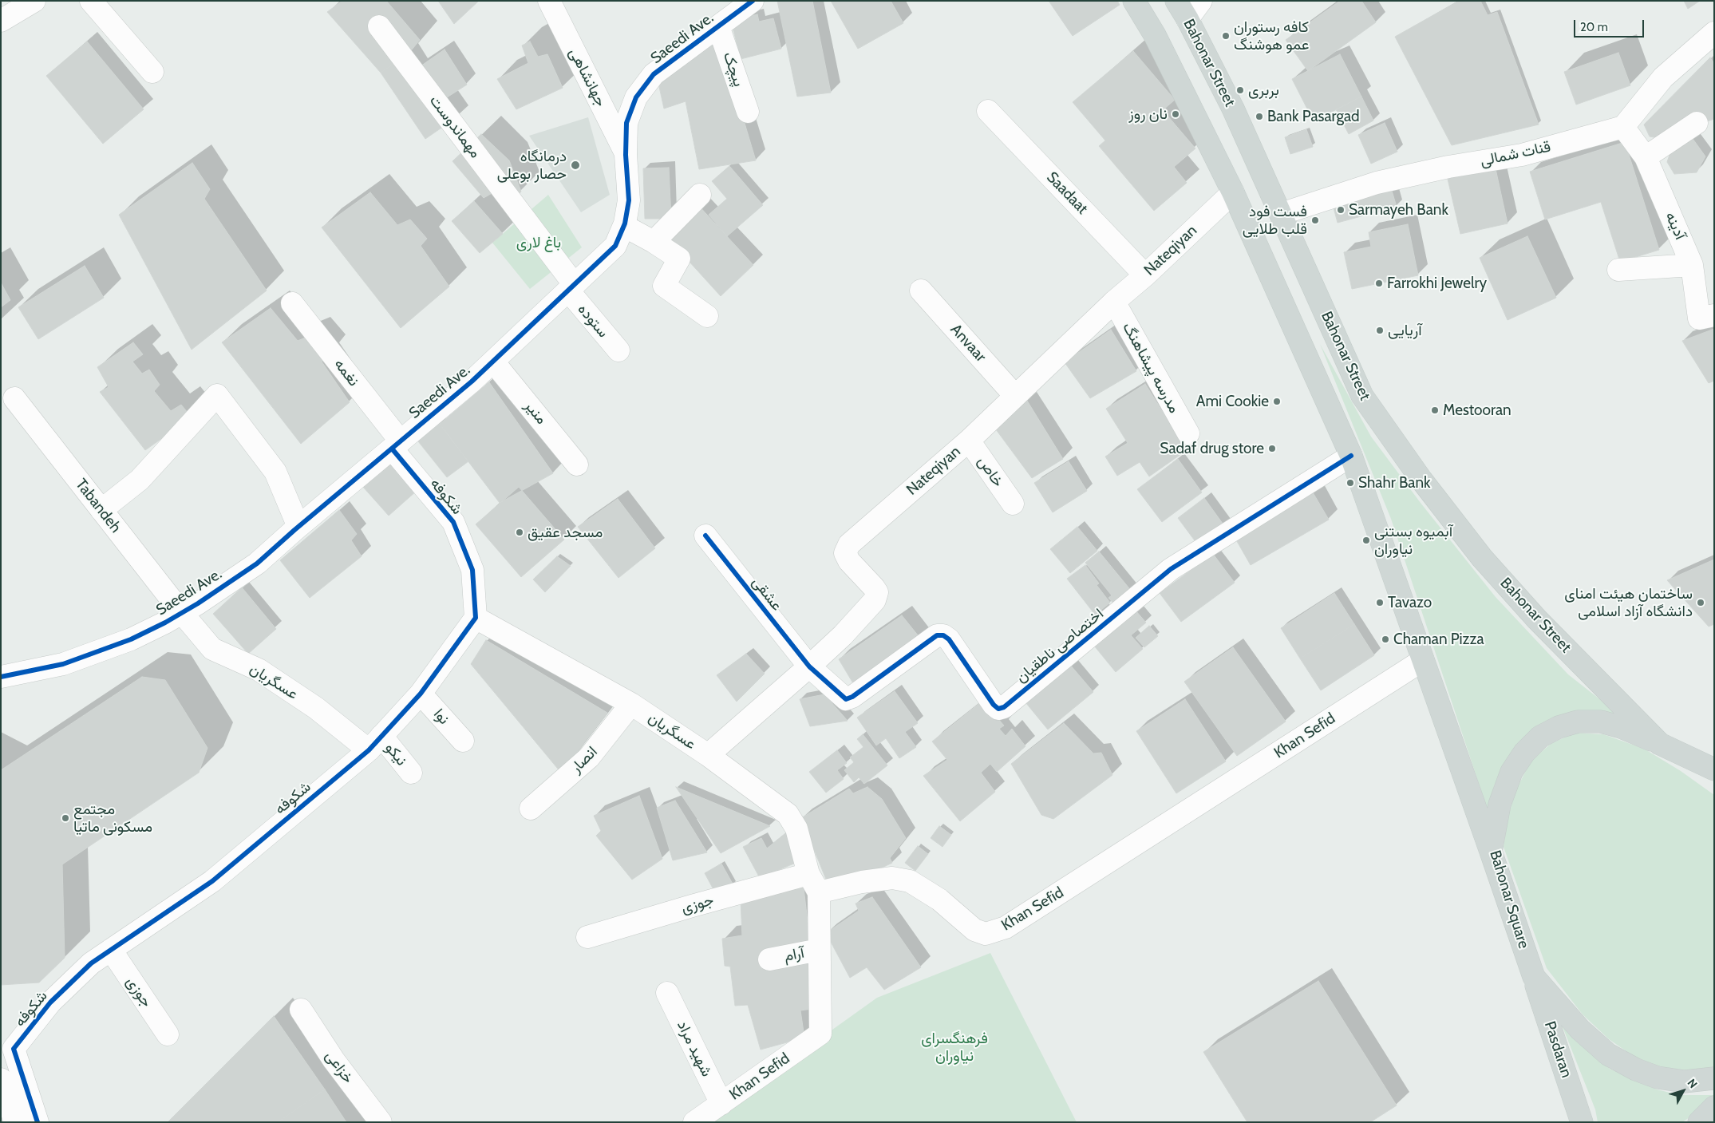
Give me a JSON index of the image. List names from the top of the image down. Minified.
{"streets":{"main road":["Bahonar Street","Bahonar Square","Pasdaran"],"street":["Saeedi Ave.","پیچک","جهانشاهی","مهماندوست","قنات شمالى","Saadaat","آدینه","Nateqiyan","ستوده","Anvaar","مدرسه پیشاهنگ","نغمه","منیر","خاص","شکوفه","Tabandeh","عشقی","اختصاصی ناطقیان","عسگریان","نوا","Khan Sefid","نیکو","انصار","جوزی","آرام","شهید مراد","خزاعی"]},"crossings":[["Saeedi Ave.","پیچک"],["Saeedi Ave.","جهانشاهی"],["Saeedi Ave.","مهماندوست"],["Saeedi Ave.","ستوده"],["Saeedi Ave.","نغمه"],["Saeedi Ave.","منیر"],["Saeedi Ave.","شکوفه"],["Saeedi Ave.","Tabandeh"],["Saeedi Ave.","عسگریان"],["Bahonar Street","قنات شمالى"],["Bahonar Street","Bahonar Square"],["مهماندوست","ستوده"],["قنات شمالى","آدینه"],["Saadaat","Nateqiyan"],["Nateqiyan","Anvaar"],["Nateqiyan","مدرسه پیشاهنگ"],["Nateqiyan","خاص"],["Nateqiyan","عشقی"],["Nateqiyan","اختصاصی ناطقیان"],["Nateqiyan","عسگریان"],["نغمه","شکوفه"],["شکوفه","عسگریان"],["شکوفه","نوا"],["شکوفه","نیکو"],["شکوفه","جوزی"],["Tabandeh","عسگریان"],["عشقی","اختصاصی ناطقیان"],["عسگریان","Khan Sefid"],["عسگریان","نیکو"],["عسگریان","انصار"],["عسگریان","جوزی"],["Khan Sefid","جوزی"],["Khan Sefid","آرام"],["Khan Sefid","شهید مراد"],["Bahonar Square","Pasdaran"]],"parks":["باغ لاری","فرهنگسرای نیاوران"],"places":["کافه رستوران عمو هوشنگ","بربری","نان روز","Bank Pasargad","درمانگاه حصار بوعلی","Sarmayeh Bank","فست فود قلب طلایی","Farrokhi Jewelry","آریایی","Ami Cookie","Mestooran","Sadaf drug store","Shahr Bank","مسجد عقیق","آبمیوه بستنی نیاوران","Tavazo","ساختمان هیئت امنای دانشگاه آزاد اسلامی","Chaman Pizza","مجتمع مسکونی ماتیا"],"scale_bar":"20 m","north":"top right"}
